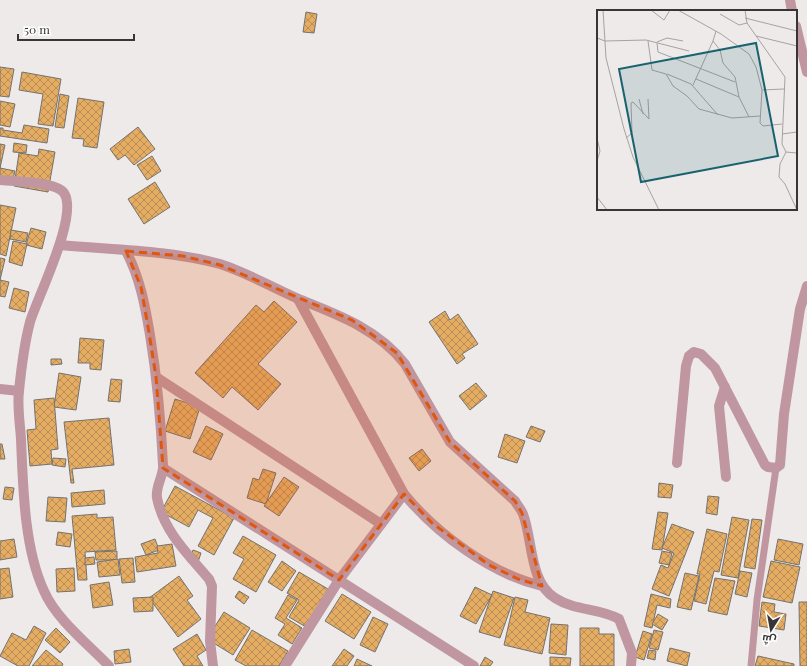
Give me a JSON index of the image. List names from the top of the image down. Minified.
{"scale_bar":"50 m","north":"bottom"}
